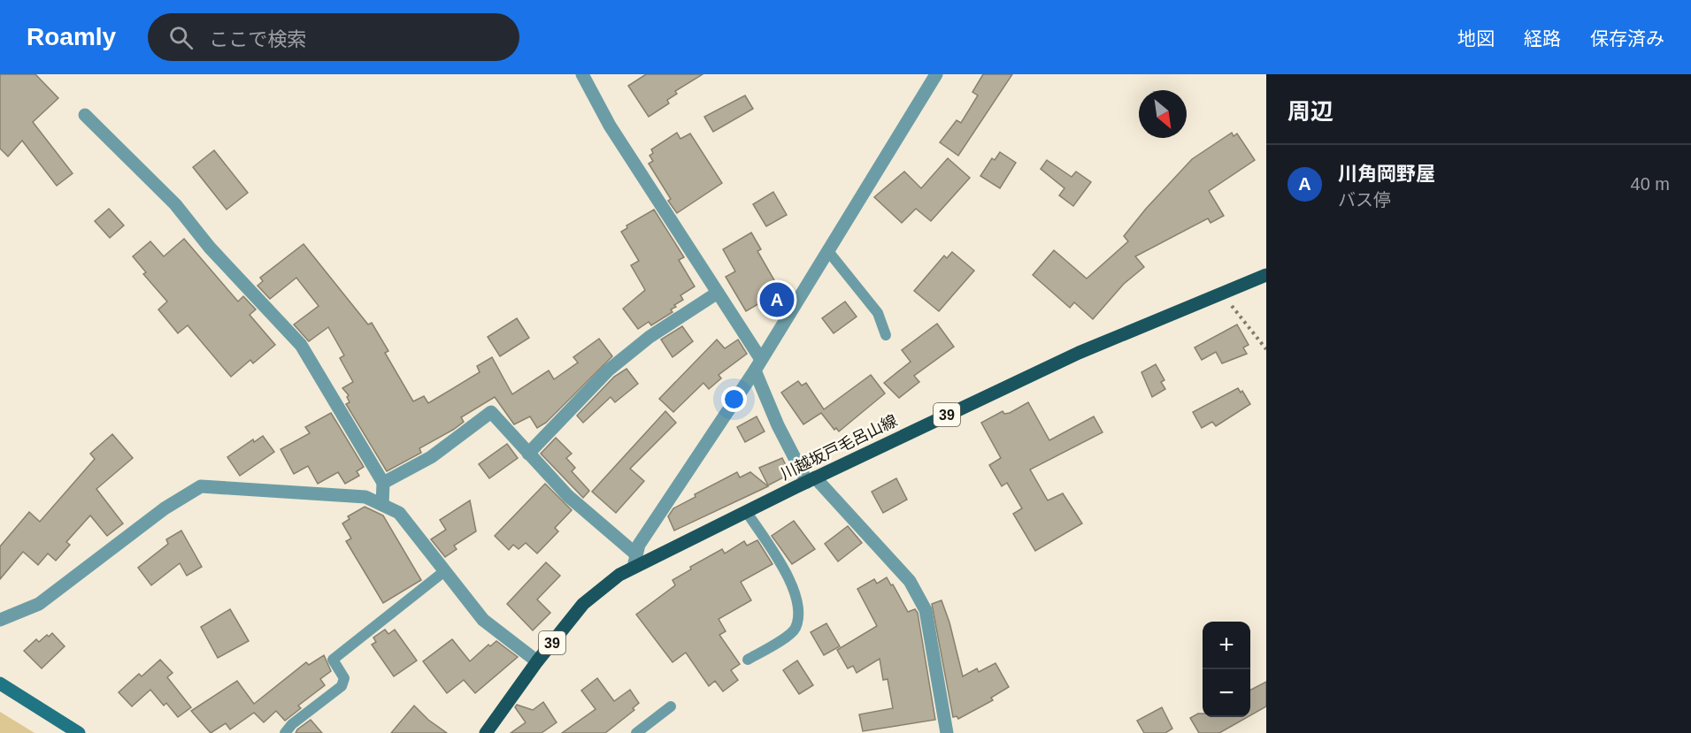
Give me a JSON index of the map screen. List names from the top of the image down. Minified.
{"streets":{"main road":["39","川越坂戸毛呂山線"]},"north":"bottom right","page":{"header":"Roamly","search":"ここで検索","nav":["地図","経路","保存済み"],"heading":"周辺","list":[{"mark":"A","name":"川角岡野屋","note":"バス停","value":"40 m"}],"pins":"A","map_buttons":["+","−"]}}
